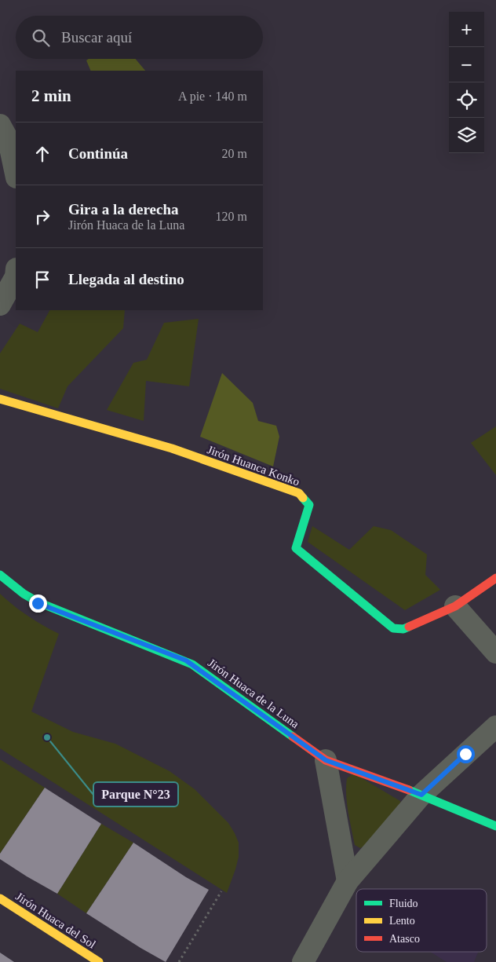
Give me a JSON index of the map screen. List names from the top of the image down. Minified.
{"streets":{"street":["Jirón Huanca Konko","Jirón Huaca de la Luna","Jirón Huaca del Sol"]},"places":["Parque N°23"],"legend":["Fluido","Lento","Atasco"],"page":{"map_buttons":["+","−"],"search":"Buscar aquí","heading":["2 min","A pie · 140 m"],"list":[["Continúa","20 m"],["Gira a la derecha","Jirón Huaca de la Luna","120 m"],"Llegada al destino"]}}
